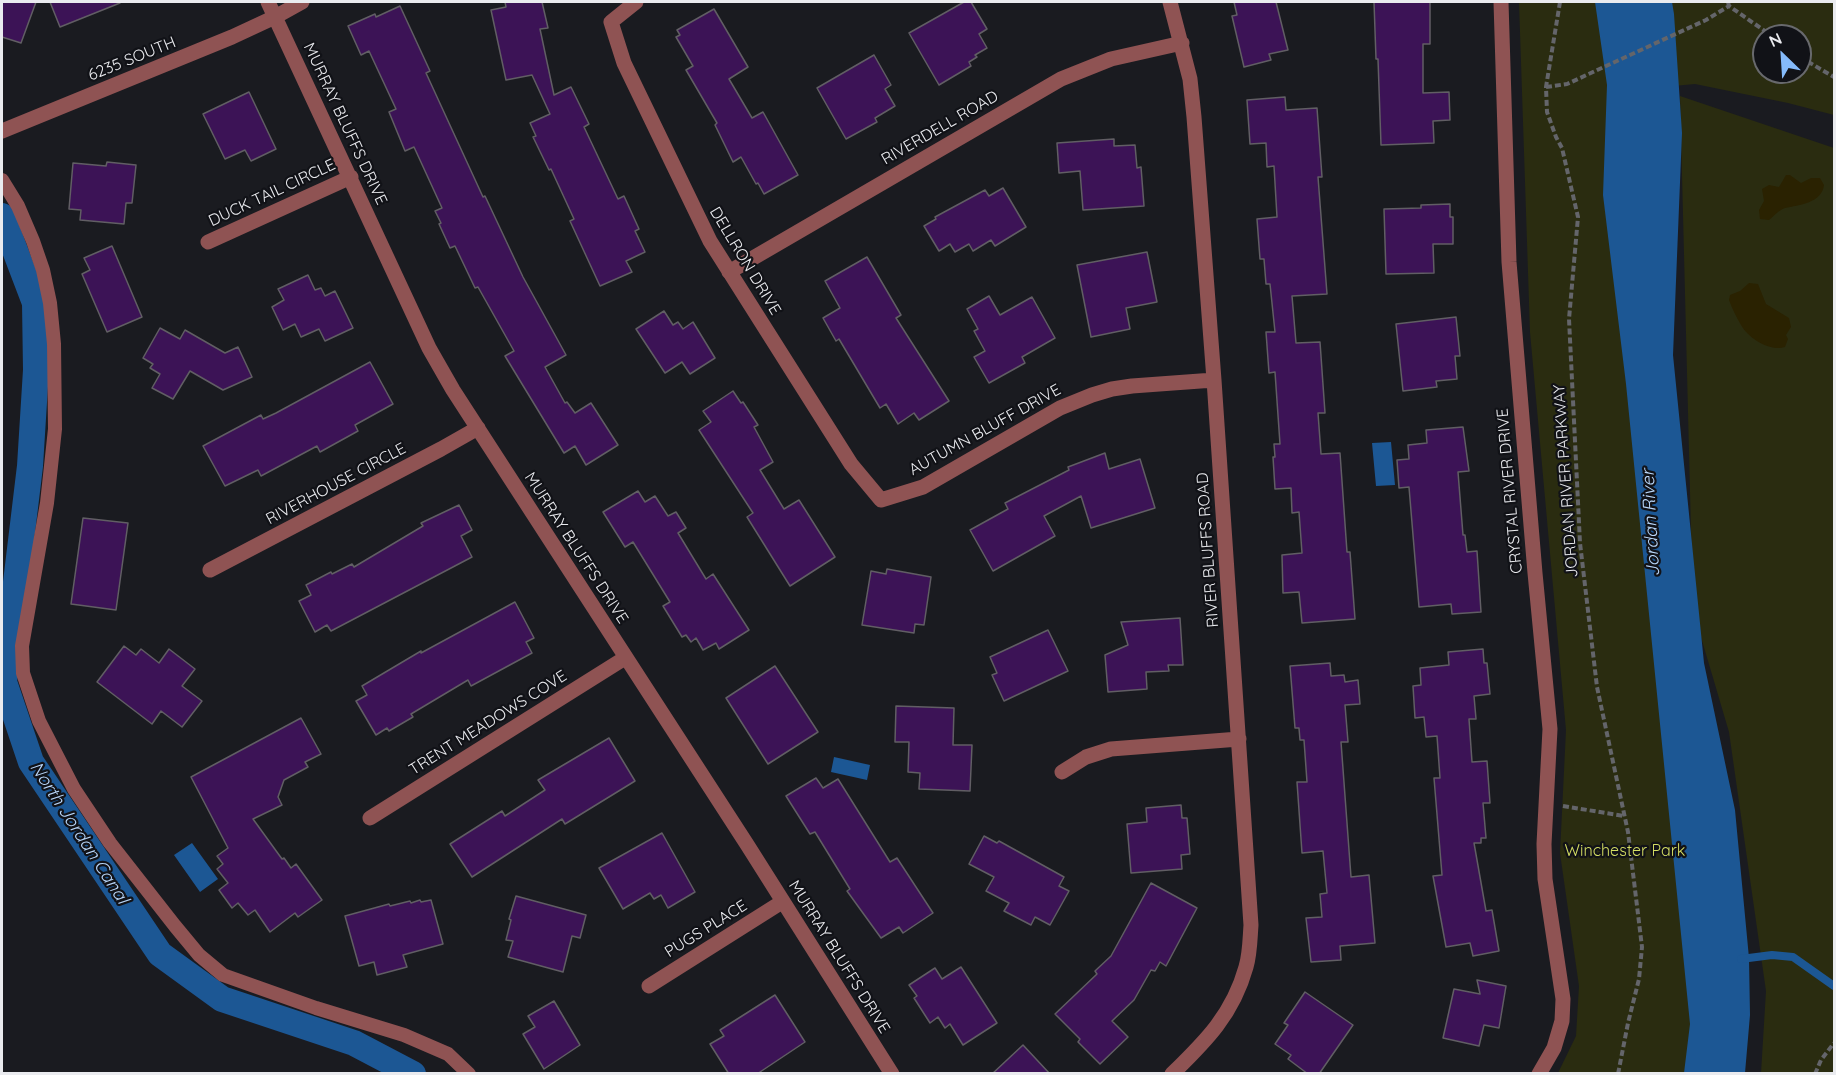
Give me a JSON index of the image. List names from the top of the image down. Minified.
{"streets":{"street":["6235 SOUTH","MURRAY BLUFFS DRIVE","RIVERDELL ROAD","DUCK TAIL CIRCLE","DELLRON DRIVE","AUTUMN BLUFF DRIVE","RIVERHOUSE CIRCLE","CRYSTAL RIVER DRIVE","RIVER BLUFFS ROAD","TRENT MEADOWS COVE","PUGS PLACE"],"path":["JORDAN RIVER PARKWAY"]},"crossings":[["6235 SOUTH","MURRAY BLUFFS DRIVE"],["MURRAY BLUFFS DRIVE","DUCK TAIL CIRCLE"],["MURRAY BLUFFS DRIVE","RIVERHOUSE CIRCLE"],["MURRAY BLUFFS DRIVE","TRENT MEADOWS COVE"],["MURRAY BLUFFS DRIVE","PUGS PLACE"],["RIVERDELL ROAD","DELLRON DRIVE"],["RIVERDELL ROAD","RIVER BLUFFS ROAD"],["DELLRON DRIVE","AUTUMN BLUFF DRIVE"],["AUTUMN BLUFF DRIVE","RIVER BLUFFS ROAD"]],"water":["Jordan River","North Jordan Canal"],"parks":["Winchester Park"],"north":"top left"}
